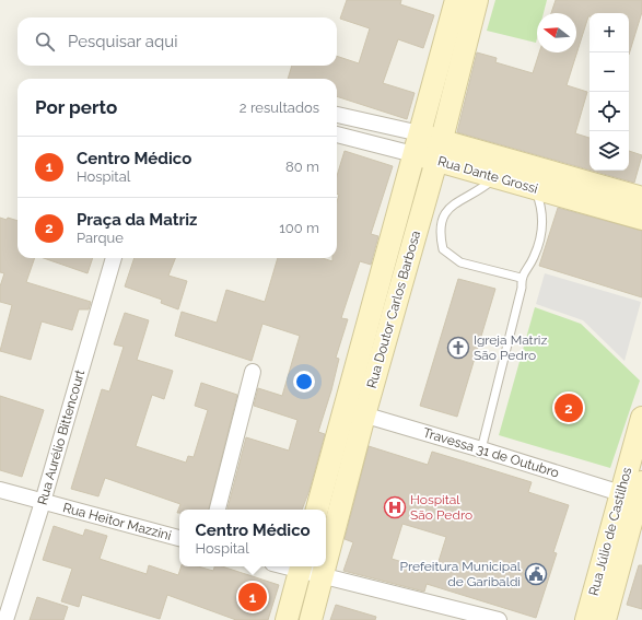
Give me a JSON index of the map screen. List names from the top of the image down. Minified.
{"streets":{"street":["Rua Dante Grossi","Rua Doutor Carlos Barbosa","Rua Aurélio Bittencourt","Travessa 31 de Outubro","Rua Heitor Mazzini","Rua Júlio de Castilhos"]},"crossings":[["Rua Dante Grossi","Rua Doutor Carlos Barbosa"],["Rua Doutor Carlos Barbosa","Travessa 31 de Outubro"],["Rua Aurélio Bittencourt","Rua Heitor Mazzini"],["Travessa 31 de Outubro","Rua Júlio de Castilhos"]],"places":{"church":["Igreja Matriz São Pedro"],"hospital":["Hospital São Pedro"],"public building":["Prefeitura Municipal de Garibaldi"]},"north":"left","page":{"map_buttons":["+","−"],"search":"Pesquisar aqui","heading":["Por perto","2 resultados"],"list":[{"mark":"1","name":"Centro Médico","note":"Hospital","value":"80 m"},{"mark":"2","name":"Praça da Matriz","note":"Parque","value":"100 m"}],"pins":["2","1"],"popup":["Centro Médico","Hospital"]}}
